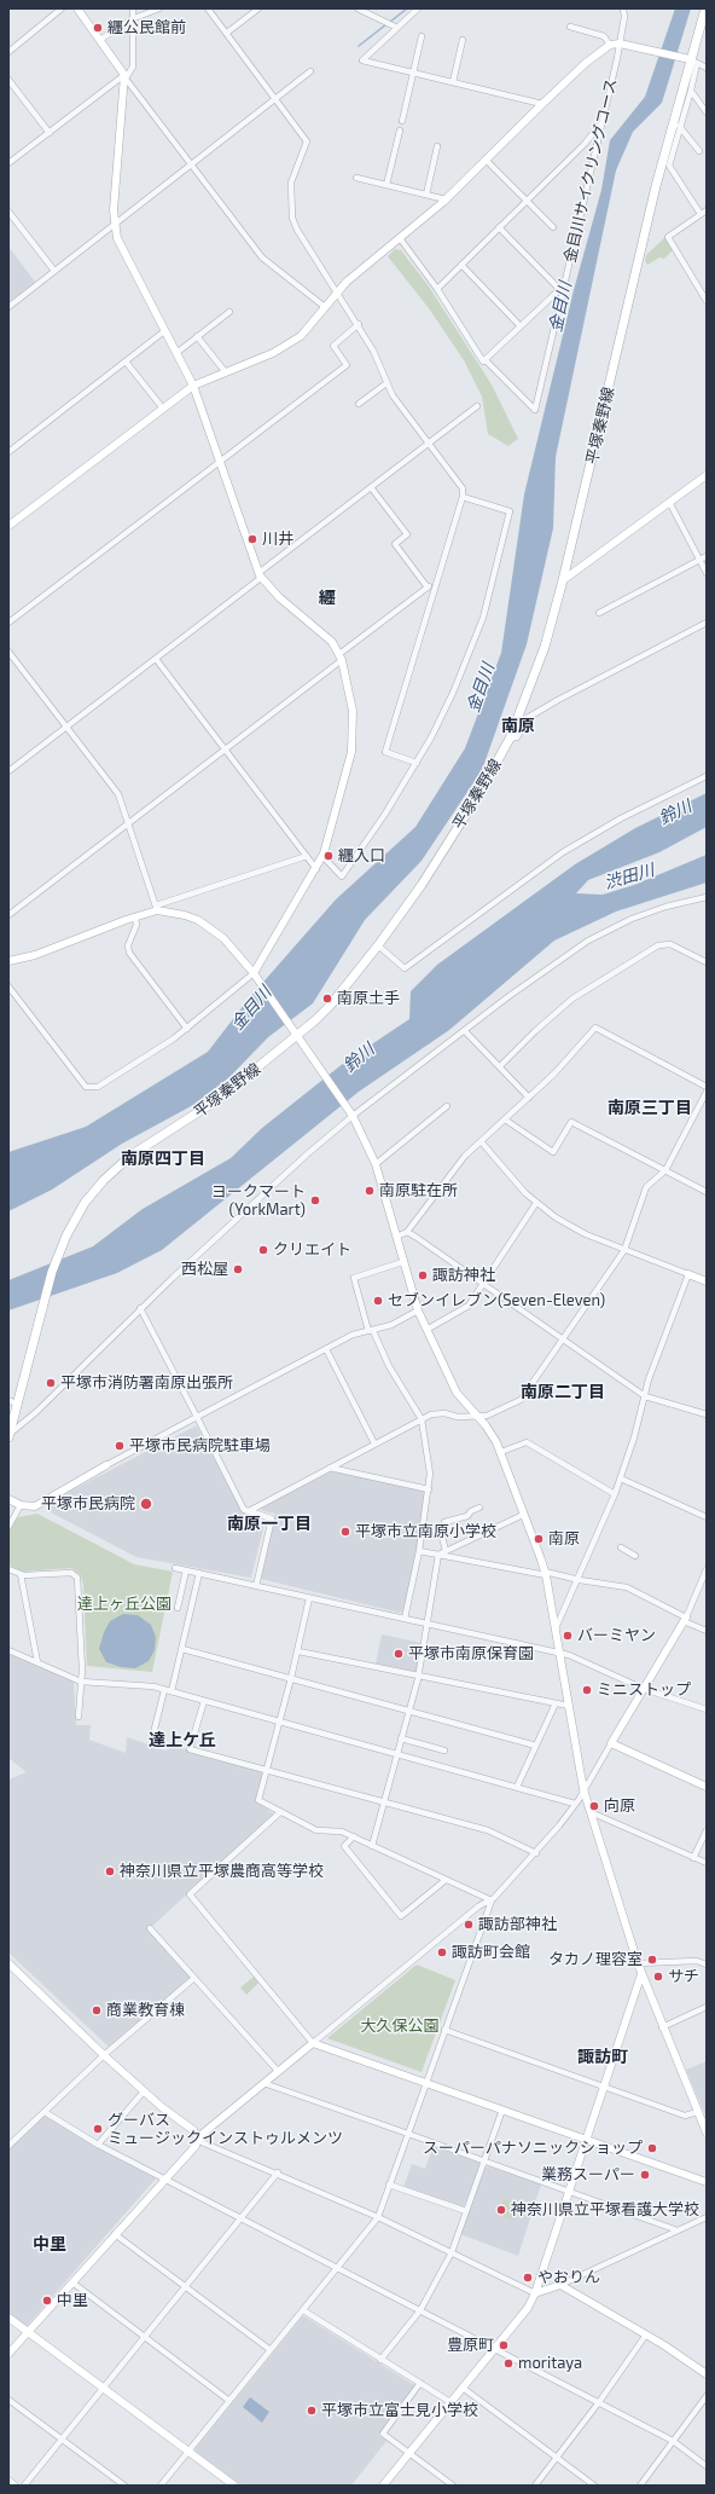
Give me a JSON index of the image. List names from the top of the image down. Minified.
{"streets":{"main road":["平塚秦野線"],"street":["金目川サイクリングコース"]},"districts":["纒","南原","南原三丁目","南原四丁目","南原二丁目","南原一丁目","達上ケ丘","諏訪町","中里"],"water":["金目川","鈴川","渋田川"],"parks":["達上ヶ丘公園","大久保公園"],"places":["纒公民館前","川井","纒入口","南原土手","南原駐在所","ヨークマート (YorkMart)","クリエイト","西松屋","諏訪神社","セブンイレブン(Seven-Eleven)","平塚市消防署南原出張所","平塚市民病院駐車場","平塚市民病院","平塚市立南原小学校","南原","バーミヤン","平塚市南原保育園","ミニストップ","向原","神奈川県立平塚農商高等学校","諏訪部神社","諏訪町会館","タカノ理容室","サチ","商業教育棟","グーバス ミュージックインストゥルメンツ","スーパーパナソニックショップ","業務スーパー","神奈川県立平塚看護大学校","やおりん","中里","豊原町","moritaya","平塚市立富士見小学校"]}
